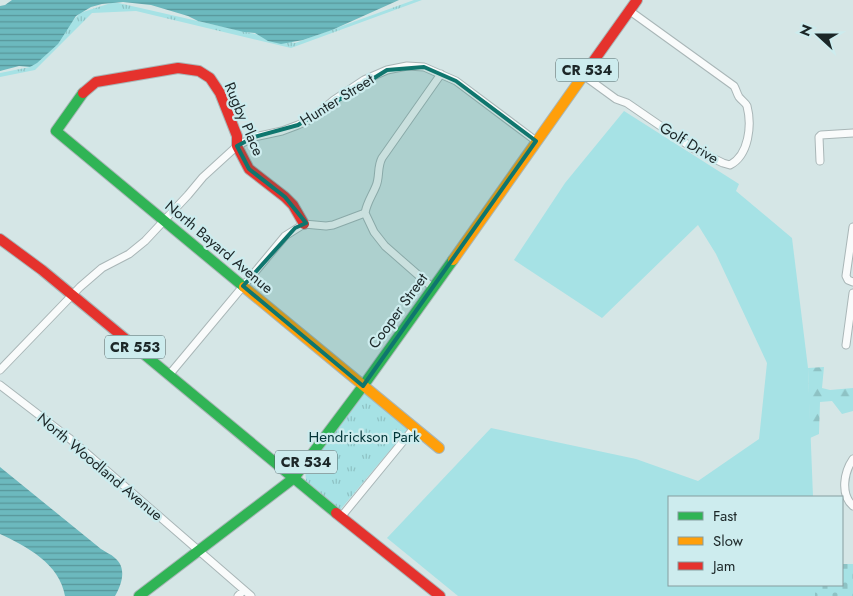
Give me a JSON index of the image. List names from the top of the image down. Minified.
{"streets":{"main road":["CR 534","Rugby Place","North Bayard Avenue","Cooper Street","CR 553"],"street":["Hunter Street","Golf Drive","North Woodland Avenue"]},"crossings":[["Hunter Street","Rugby Place"],["Hunter Street","North Bayard Avenue"],["Hunter Street","Cooper Street"],["Hunter Street","CR 553"],["Rugby Place","North Bayard Avenue"],["Golf Drive","Cooper Street"],["North Bayard Avenue","Cooper Street"],["Cooper Street","CR 553"],["Cooper Street","North Woodland Avenue"]],"parks":["Hendrickson Park"],"legend":["Fast","Slow","Jam"],"north":"left"}
